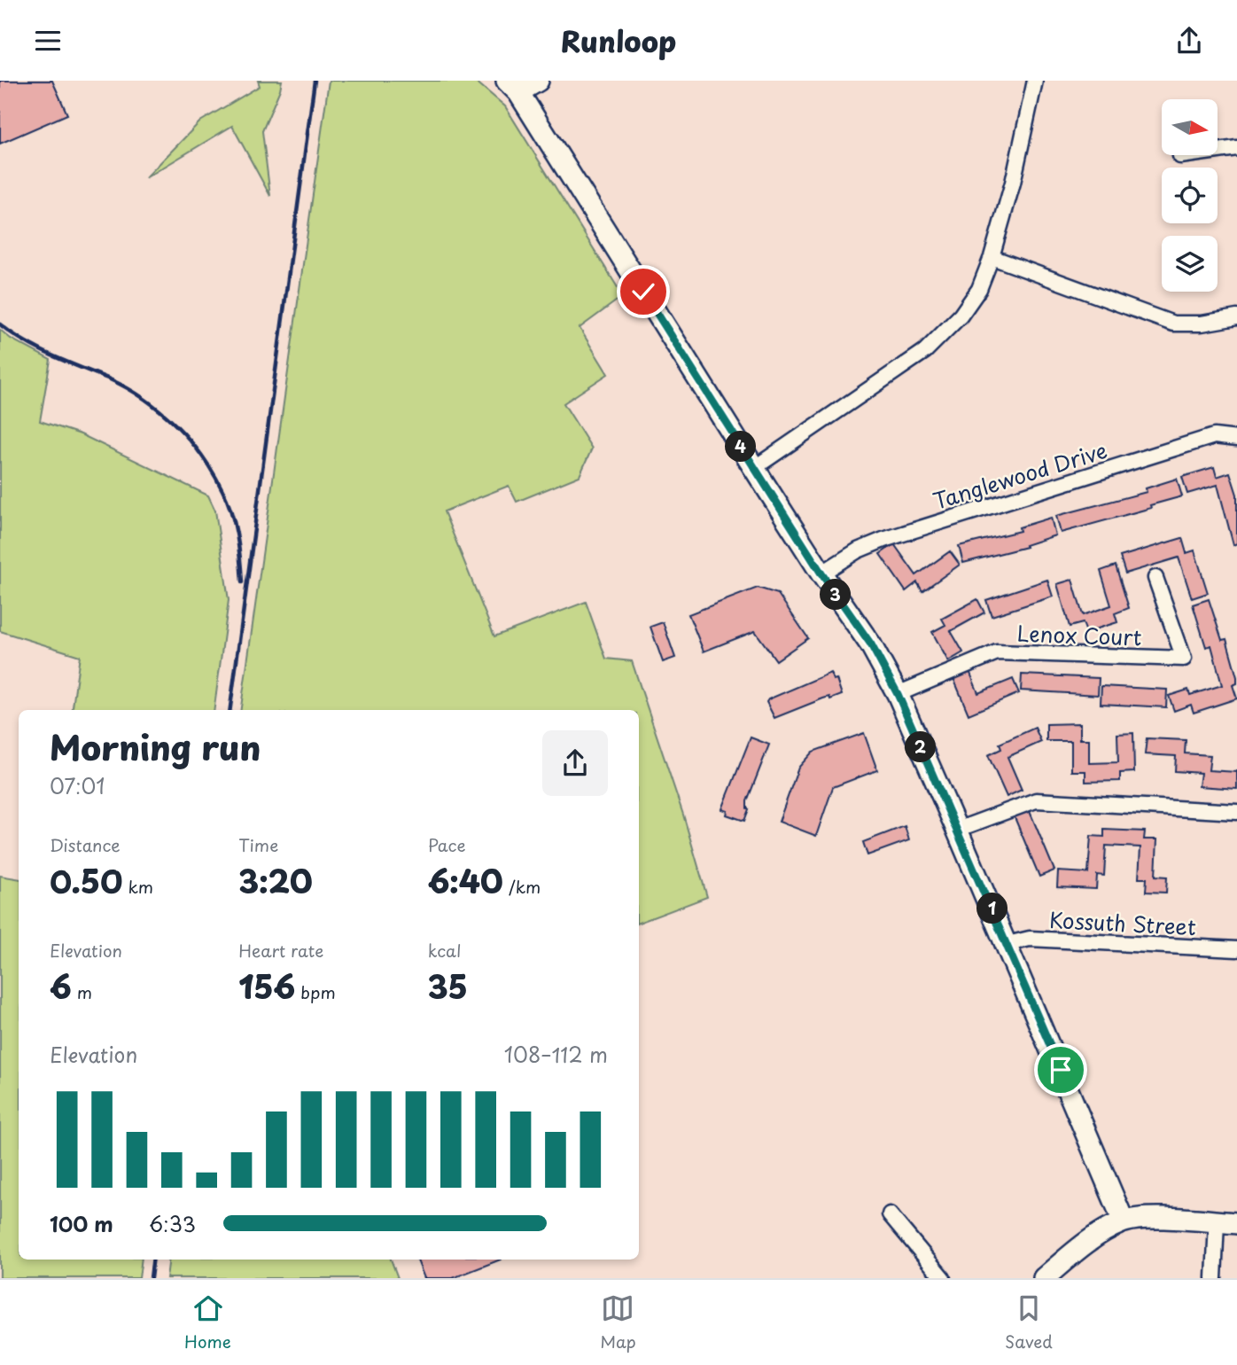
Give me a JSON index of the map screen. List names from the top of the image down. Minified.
{"streets":{"street":["Tanglewood Drive","Lenox Court","Kossuth Street"]},"north":"right","page":{"header":"Runloop","pins":["4","3","2","1"],"heading":["Morning run","07:01"],"stats":[["Distance","0.50 km"],["Time","3:20"],["Pace","6:40 /km"],["Elevation","6 m"],["Heart rate","156 bpm"],["kcal","35"]],"chart":["Elevation","108–112 m"],"list":[{"name":"100 m","note":"6:33"}],"tabs":["Home","Map","Saved"]}}
